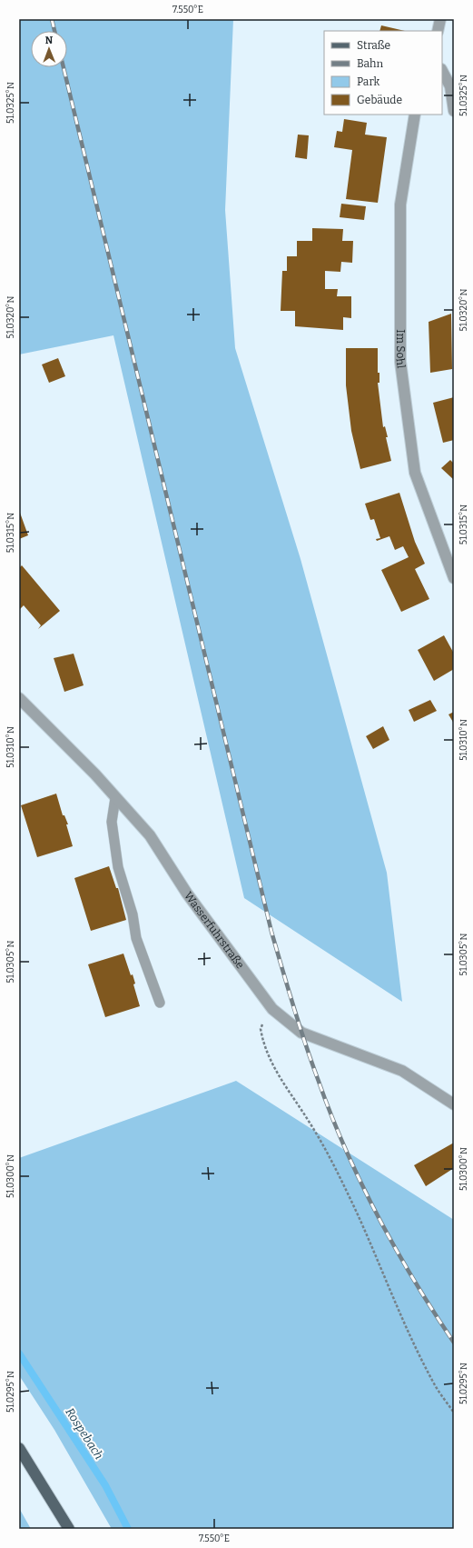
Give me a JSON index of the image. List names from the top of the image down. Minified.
{"streets":{"street":["Im Sohl","Wasserfuhrstraße"]},"water":["Rospebach"],"legend":["Straße","Bahn","Park","Gebäude"],"north":"top","coordinates":["7.550°E","51.0325°N","51.0320°N","51.0315°N","51.0310°N","51.0305°N","51.0300°N","51.0295°N"]}
